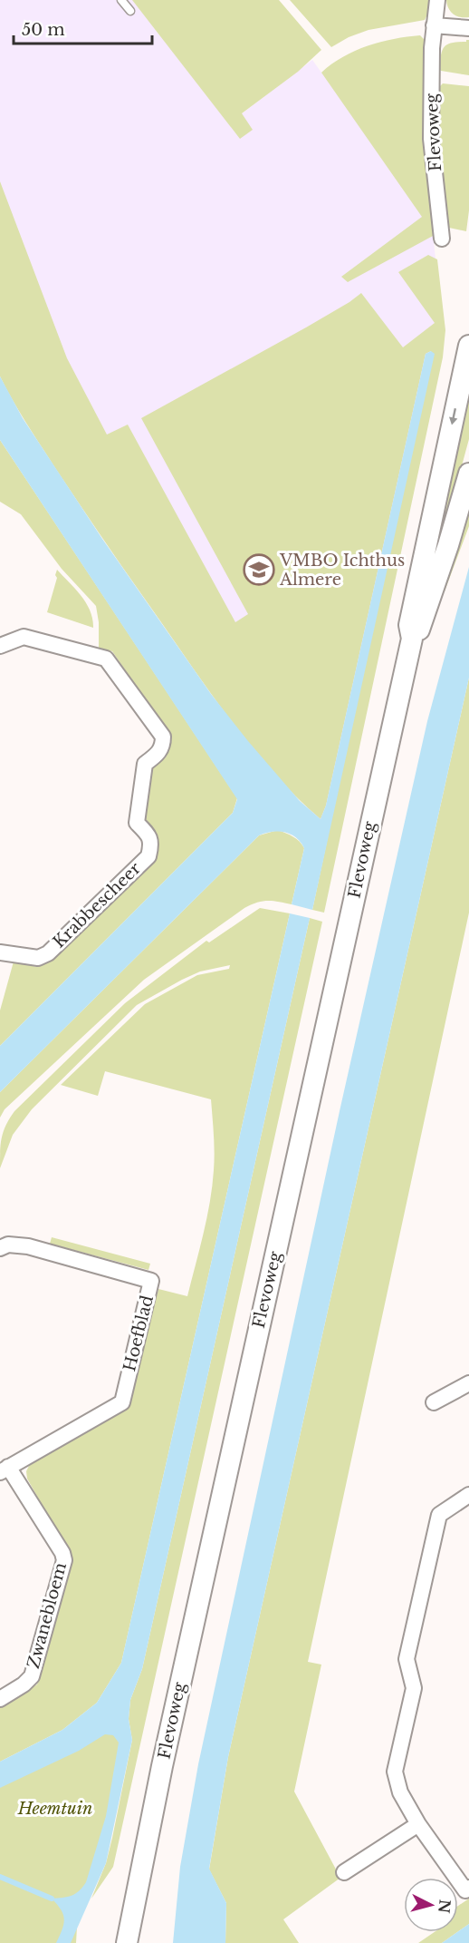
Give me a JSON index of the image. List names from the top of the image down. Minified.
{"streets":{"main road":["Flevoweg"],"street":["Krabbescheer","Hoefblad","Zwanebloem"]},"crossings":[["Hoefblad","Zwanebloem"]],"parks":["Heemtuin"],"places":{"school or university":["VMBO Ichthus Almere"]},"scale_bar":"50 m","north":"right"}
